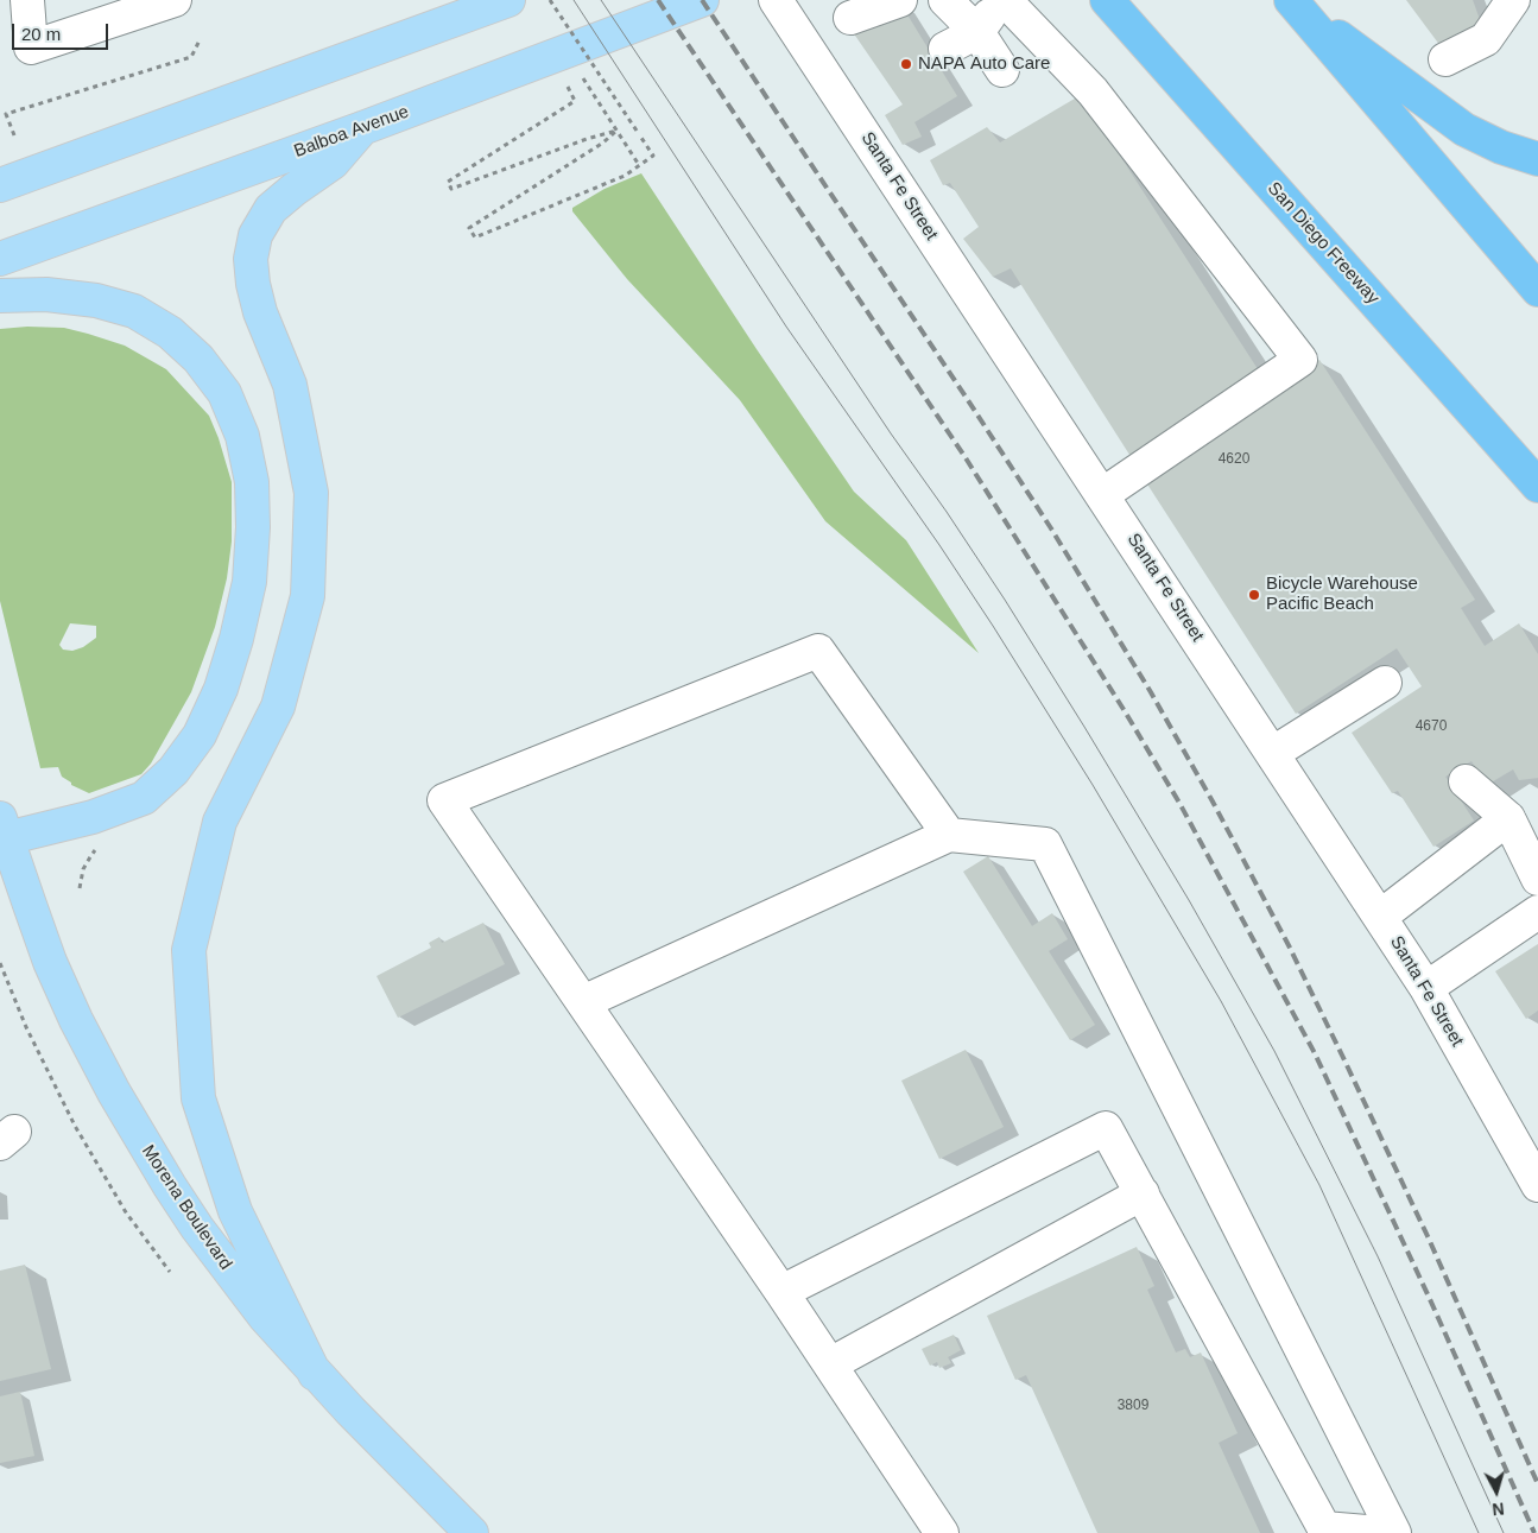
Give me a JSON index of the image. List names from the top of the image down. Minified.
{"streets":{"highway":["San Diego Freeway"],"main road":["Balboa Avenue","Morena Boulevard"],"street":["Santa Fe Street"]},"places":["NAPA Auto Care","Bicycle Warehouse Pacific Beach"],"house_numbers":["4620","4670","3809"],"scale_bar":"20 m","north":"bottom"}
